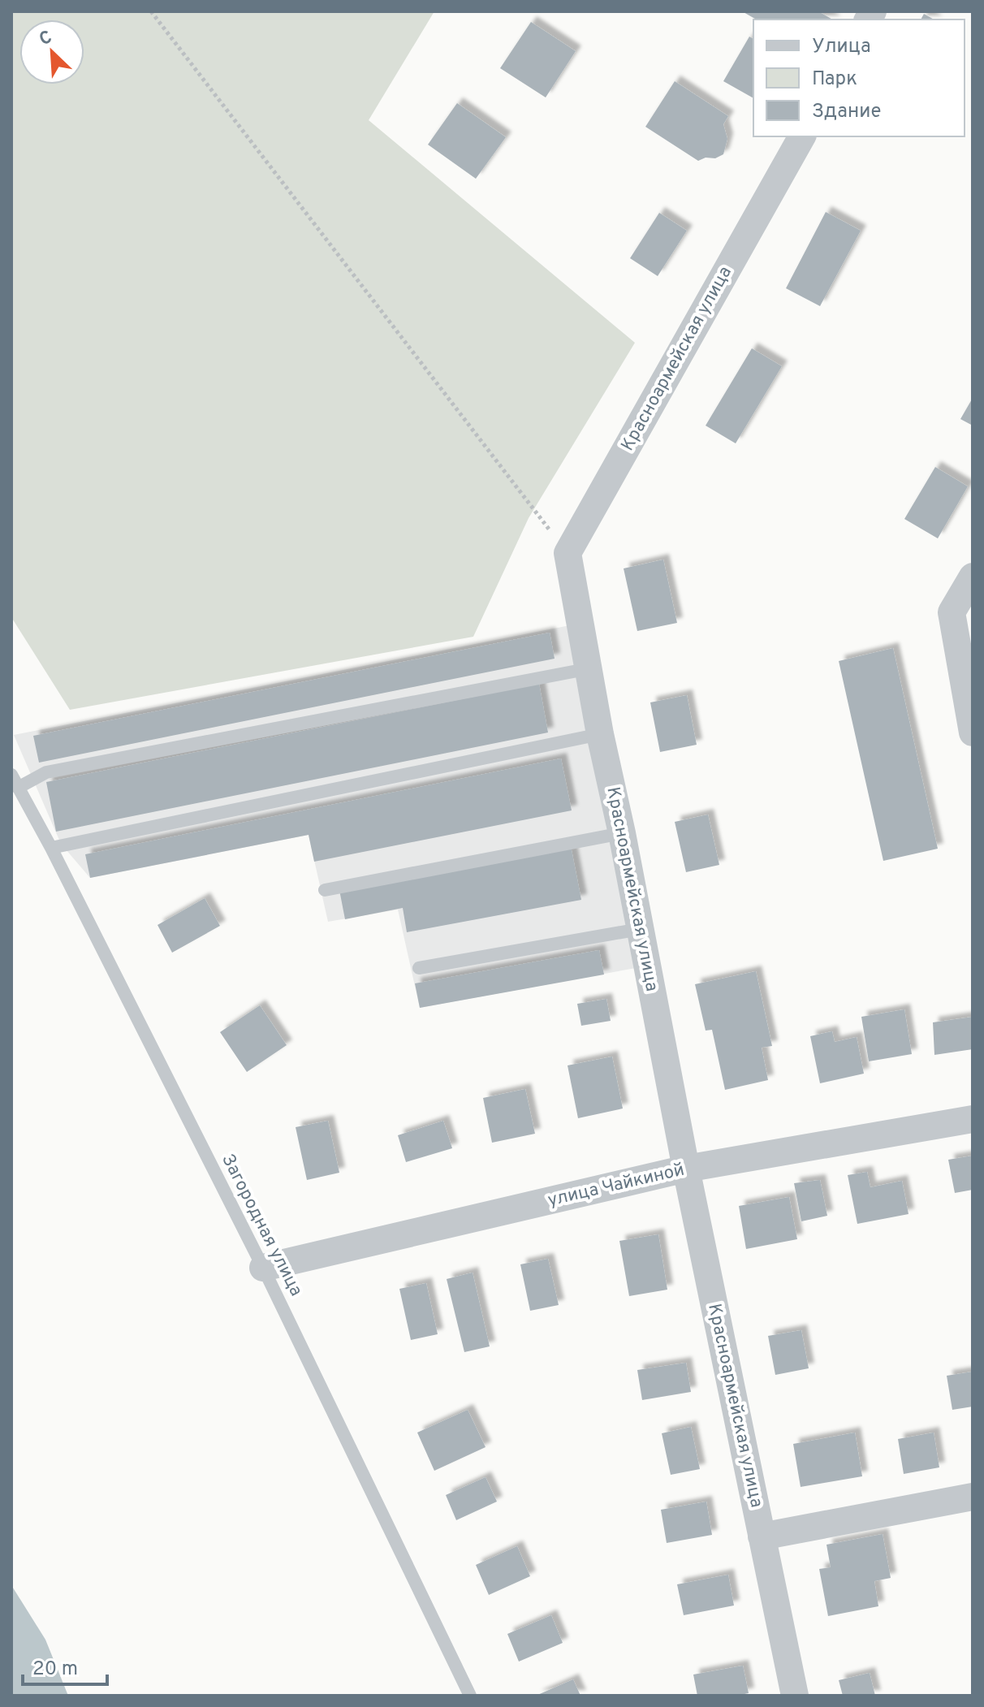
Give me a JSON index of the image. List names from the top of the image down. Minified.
{"streets":{"street":["Красноармейская улица","улица Чайкиной"],"lane":["Загородная улица"]},"crossings":[["Красноармейская улица","улица Чайкиной"],["улица Чайкиной","Загородная улица"]],"legend":["Улица","Парк","Здание"],"scale_bar":"20 m","north":"top left"}
